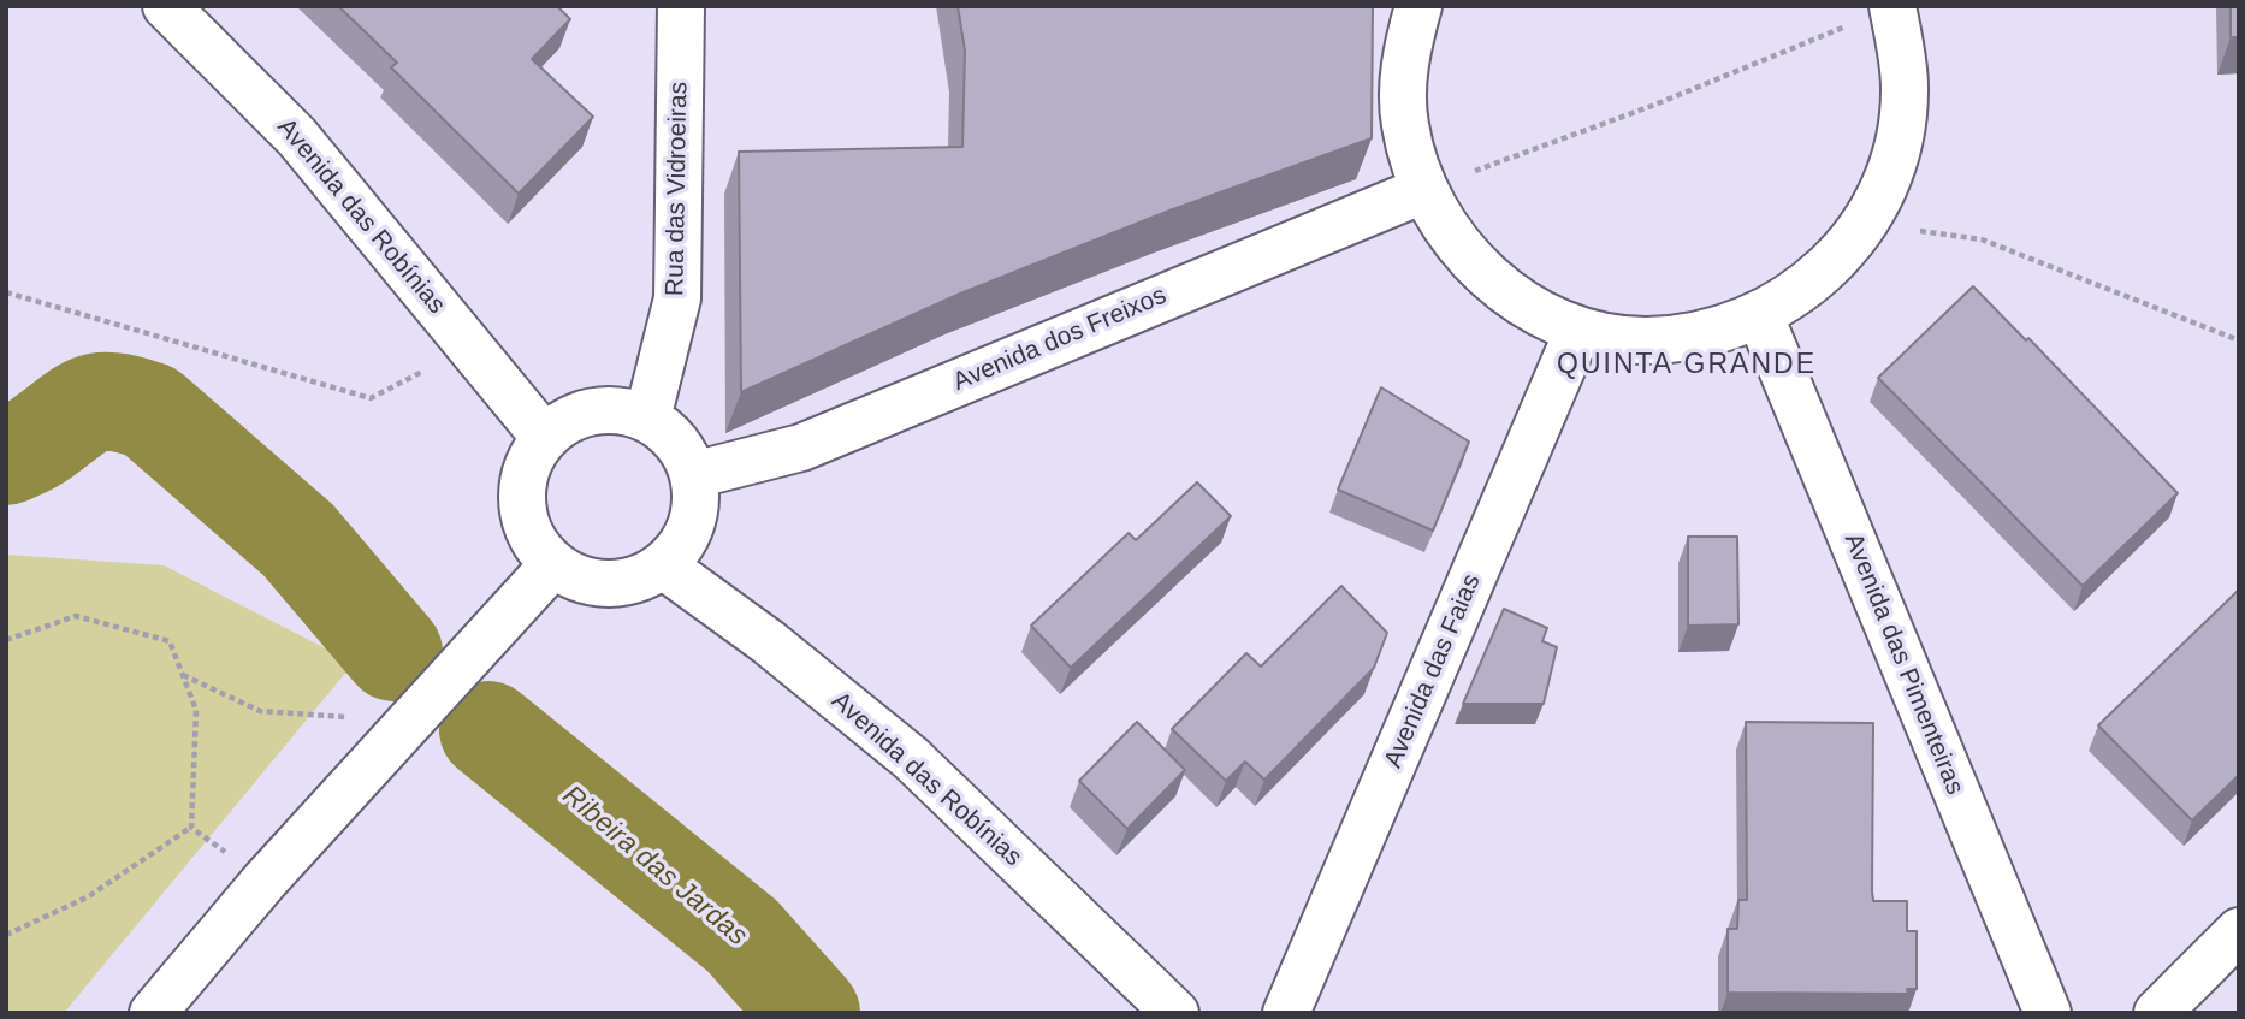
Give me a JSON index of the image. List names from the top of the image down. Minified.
{"streets":{"street":["Rua das Vidroeiras","Avenida das Robínias","Avenida dos Freixos","Avenida das Pimenteiras","Avenida das Faias"]},"crossings":[["Rua das Vidroeiras","Avenida das Robínias"],["Rua das Vidroeiras","Avenida dos Freixos"],["Avenida das Robínias","Avenida dos Freixos"]],"districts":["QUINTA GRANDE"],"water":["Ribeira das Jardas"]}
